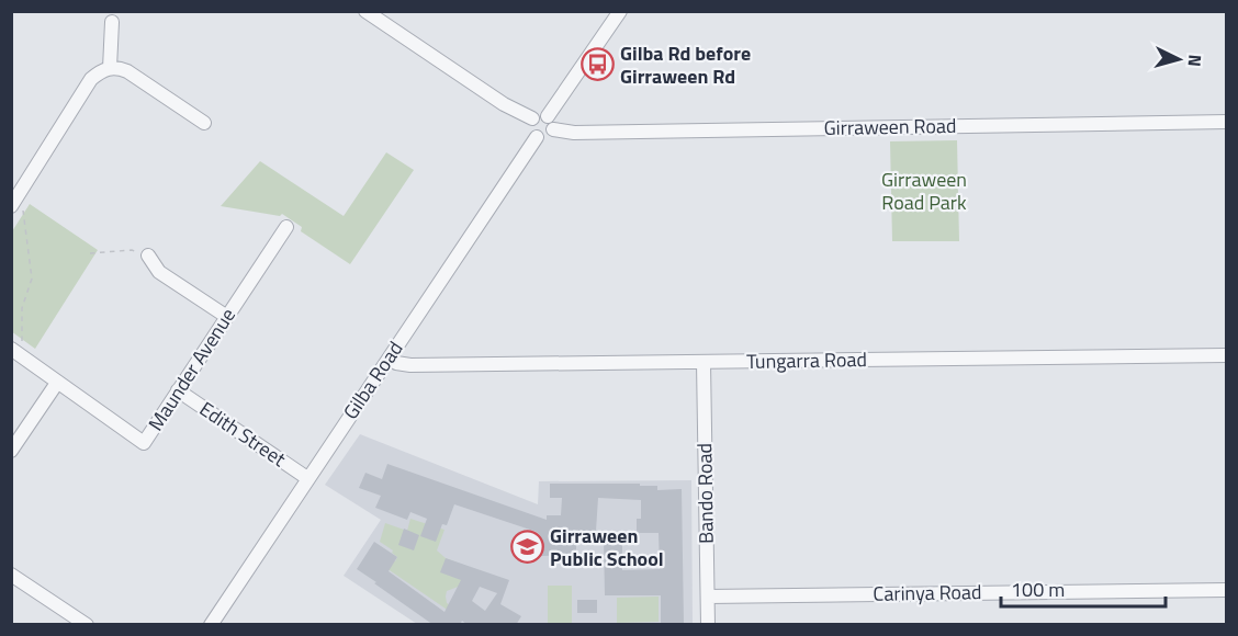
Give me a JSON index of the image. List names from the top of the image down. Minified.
{"streets":{"street":["Girraween Road","Tungarra Road","Maunder Avenue","Gilba Road","Edith Street","Bando Road","Carinya Road"]},"crossings":[["Girraween Road","Gilba Road"],["Tungarra Road","Gilba Road"],["Tungarra Road","Bando Road"],["Maunder Avenue","Edith Street"],["Gilba Road","Edith Street"],["Bando Road","Carinya Road"]],"parks":["Girraween Road Park"],"places":{"bus stop":["Gilba Rd before Girraween Rd"],"school or university":["Girraween Public School"]},"scale_bar":"100 m","north":"right"}
